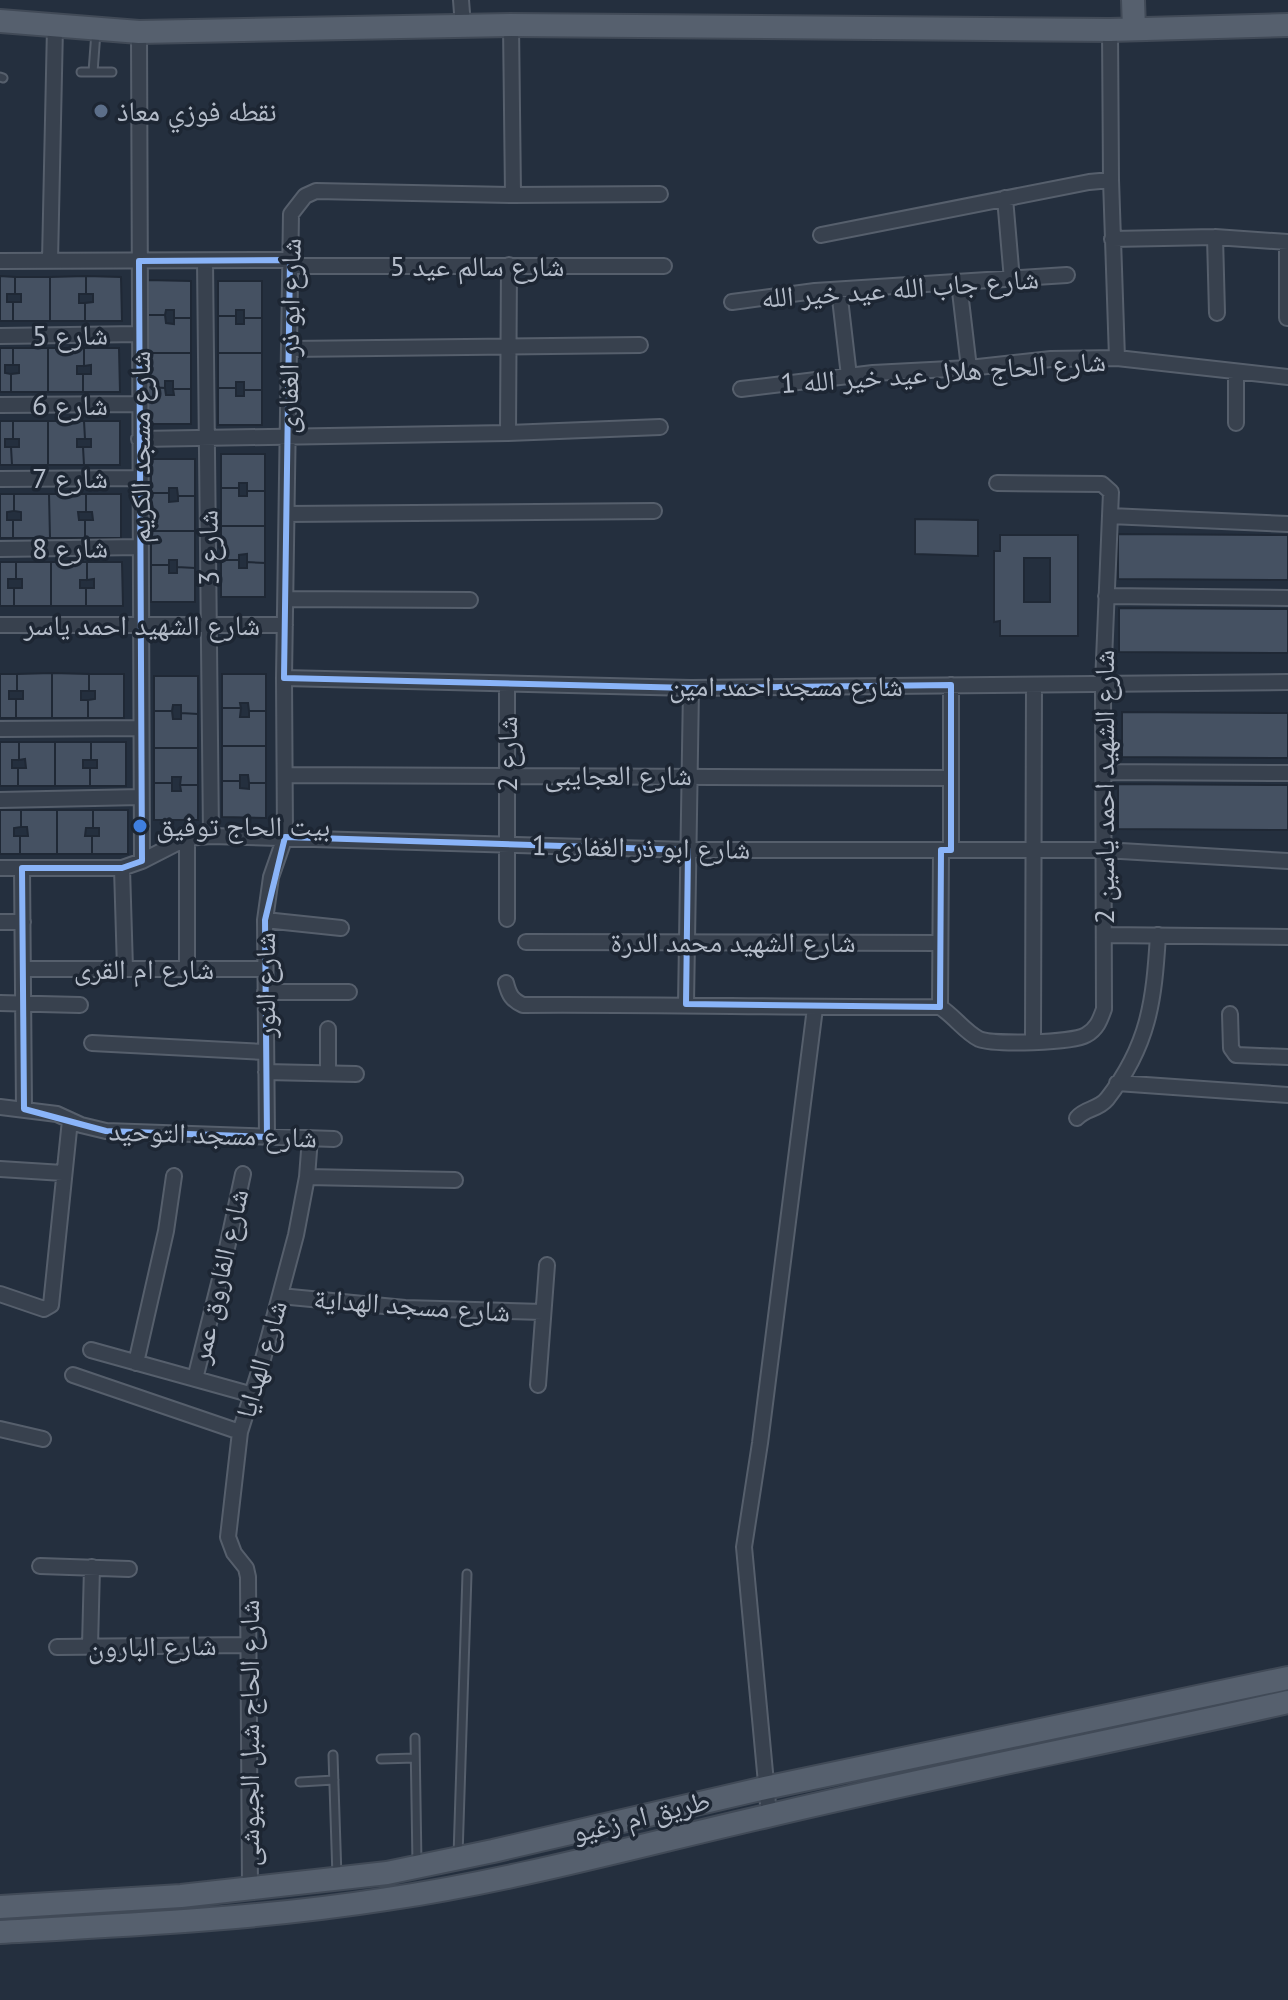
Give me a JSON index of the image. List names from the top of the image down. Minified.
{"streets":{"main road":["طريق ام زغيو"],"street":["شارع سالم عيد 5","شارع جاب الله عيد خير الله","شارع 5","شارع ابو ذر الغفارى","شارع الحاج هلال عيد خير الله 1","شارع 6","شارع مسجد الكريم","شارع 7","شارع 8","شارع 3","شارع الشهيد احمد ياسر","شارع مسجد احمد امين","شارع 2","شارع العجايبى","شارع الشهيد احمد ياسين 2","شارع ابو ذر الغفارى 1","شارع الشهيد محمد الدرة","شارع ام القرى","شارع النور","شارع مسجد التوحيد","شارع الفاروق عمر","شارع مسجد الهداية","شارع الهدايا","شارع البارون","شارع الحاج شبل الجيوشى"]},"crossings":[["شارع سالم عيد 5","شارع ابو ذر الغفارى"],["شارع سالم عيد 5","شارع مسجد الكريم"],["شارع سالم عيد 5","شارع 3"],["شارع 5","شارع مسجد الكريم"],["شارع ابو ذر الغفارى","شارع الشهيد احمد ياسر"],["شارع ابو ذر الغفارى","شارع مسجد احمد امين"],["شارع ابو ذر الغفارى","شارع العجايبى"],["شارع ابو ذر الغفارى","شارع ابو ذر الغفارى 1"],["شارع ابو ذر الغفارى","شارع النور"],["شارع 6","شارع مسجد الكريم"],["شارع مسجد الكريم","شارع 7"],["شارع مسجد الكريم","شارع 8"],["شارع مسجد الكريم","شارع الشهيد احمد ياسر"],["شارع مسجد الكريم","شارع ابو ذر الغفارى 1"],["شارع 3","شارع الشهيد احمد ياسر"],["شارع 3","شارع ابو ذر الغفارى 1"],["شارع مسجد احمد امين","شارع 2"],["شارع مسجد احمد امين","شارع الشهيد احمد ياسين 2"],["شارع 2","شارع العجايبى"],["شارع 2","شارع ابو ذر الغفارى 1"],["شارع الشهيد احمد ياسين 2","شارع ابو ذر الغفارى 1"],["شارع ابو ذر الغفارى 1","شارع النور"],["شارع ام القرى","شارع النور"],["شارع النور","شارع مسجد التوحيد"],["شارع مسجد التوحيد","شارع الهدايا"],["شارع مسجد الهداية","شارع الهدايا"],["شارع الهدايا","شارع الحاج شبل الجيوشى"],["شارع البارون","شارع الحاج شبل الجيوشى"],["شارع الحاج شبل الجيوشى","طريق ام زغيو"]],"places":["نقطه فوزي معاذ","بيت الحاج توفيق"]}
